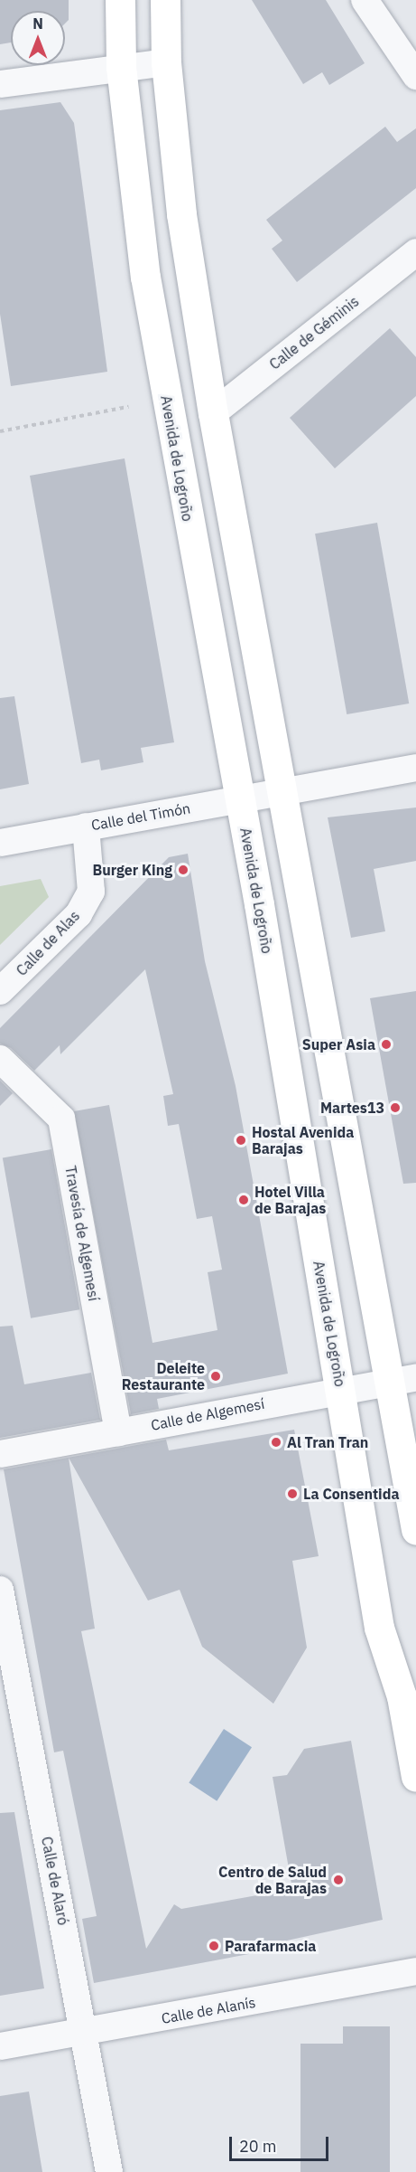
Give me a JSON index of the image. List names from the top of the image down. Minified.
{"streets":{"main road":["Avenida de Logroño"],"street":["Calle de Géminis","Calle del Timón","Calle de Alas","Travesía de Algemesí","Calle de Algemesí","Calle de Alaró","Calle de Alanís"]},"crossings":[["Avenida de Logroño","Calle del Timón"],["Avenida de Logroño","Calle de Algemesí"],["Calle del Timón","Calle de Alas"],["Travesía de Algemesí","Calle de Algemesí"],["Calle de Alaró","Calle de Alanís"]],"places":["Burger King","Super Asia","Martes13","Hostal Avenida Barajas","Hotel Villa de Barajas","Deleite Restaurante","Al Tran Tran","La Consentida","Centro de Salud de Barajas","Parafarmacia"],"scale_bar":"20 m","north":"top"}
